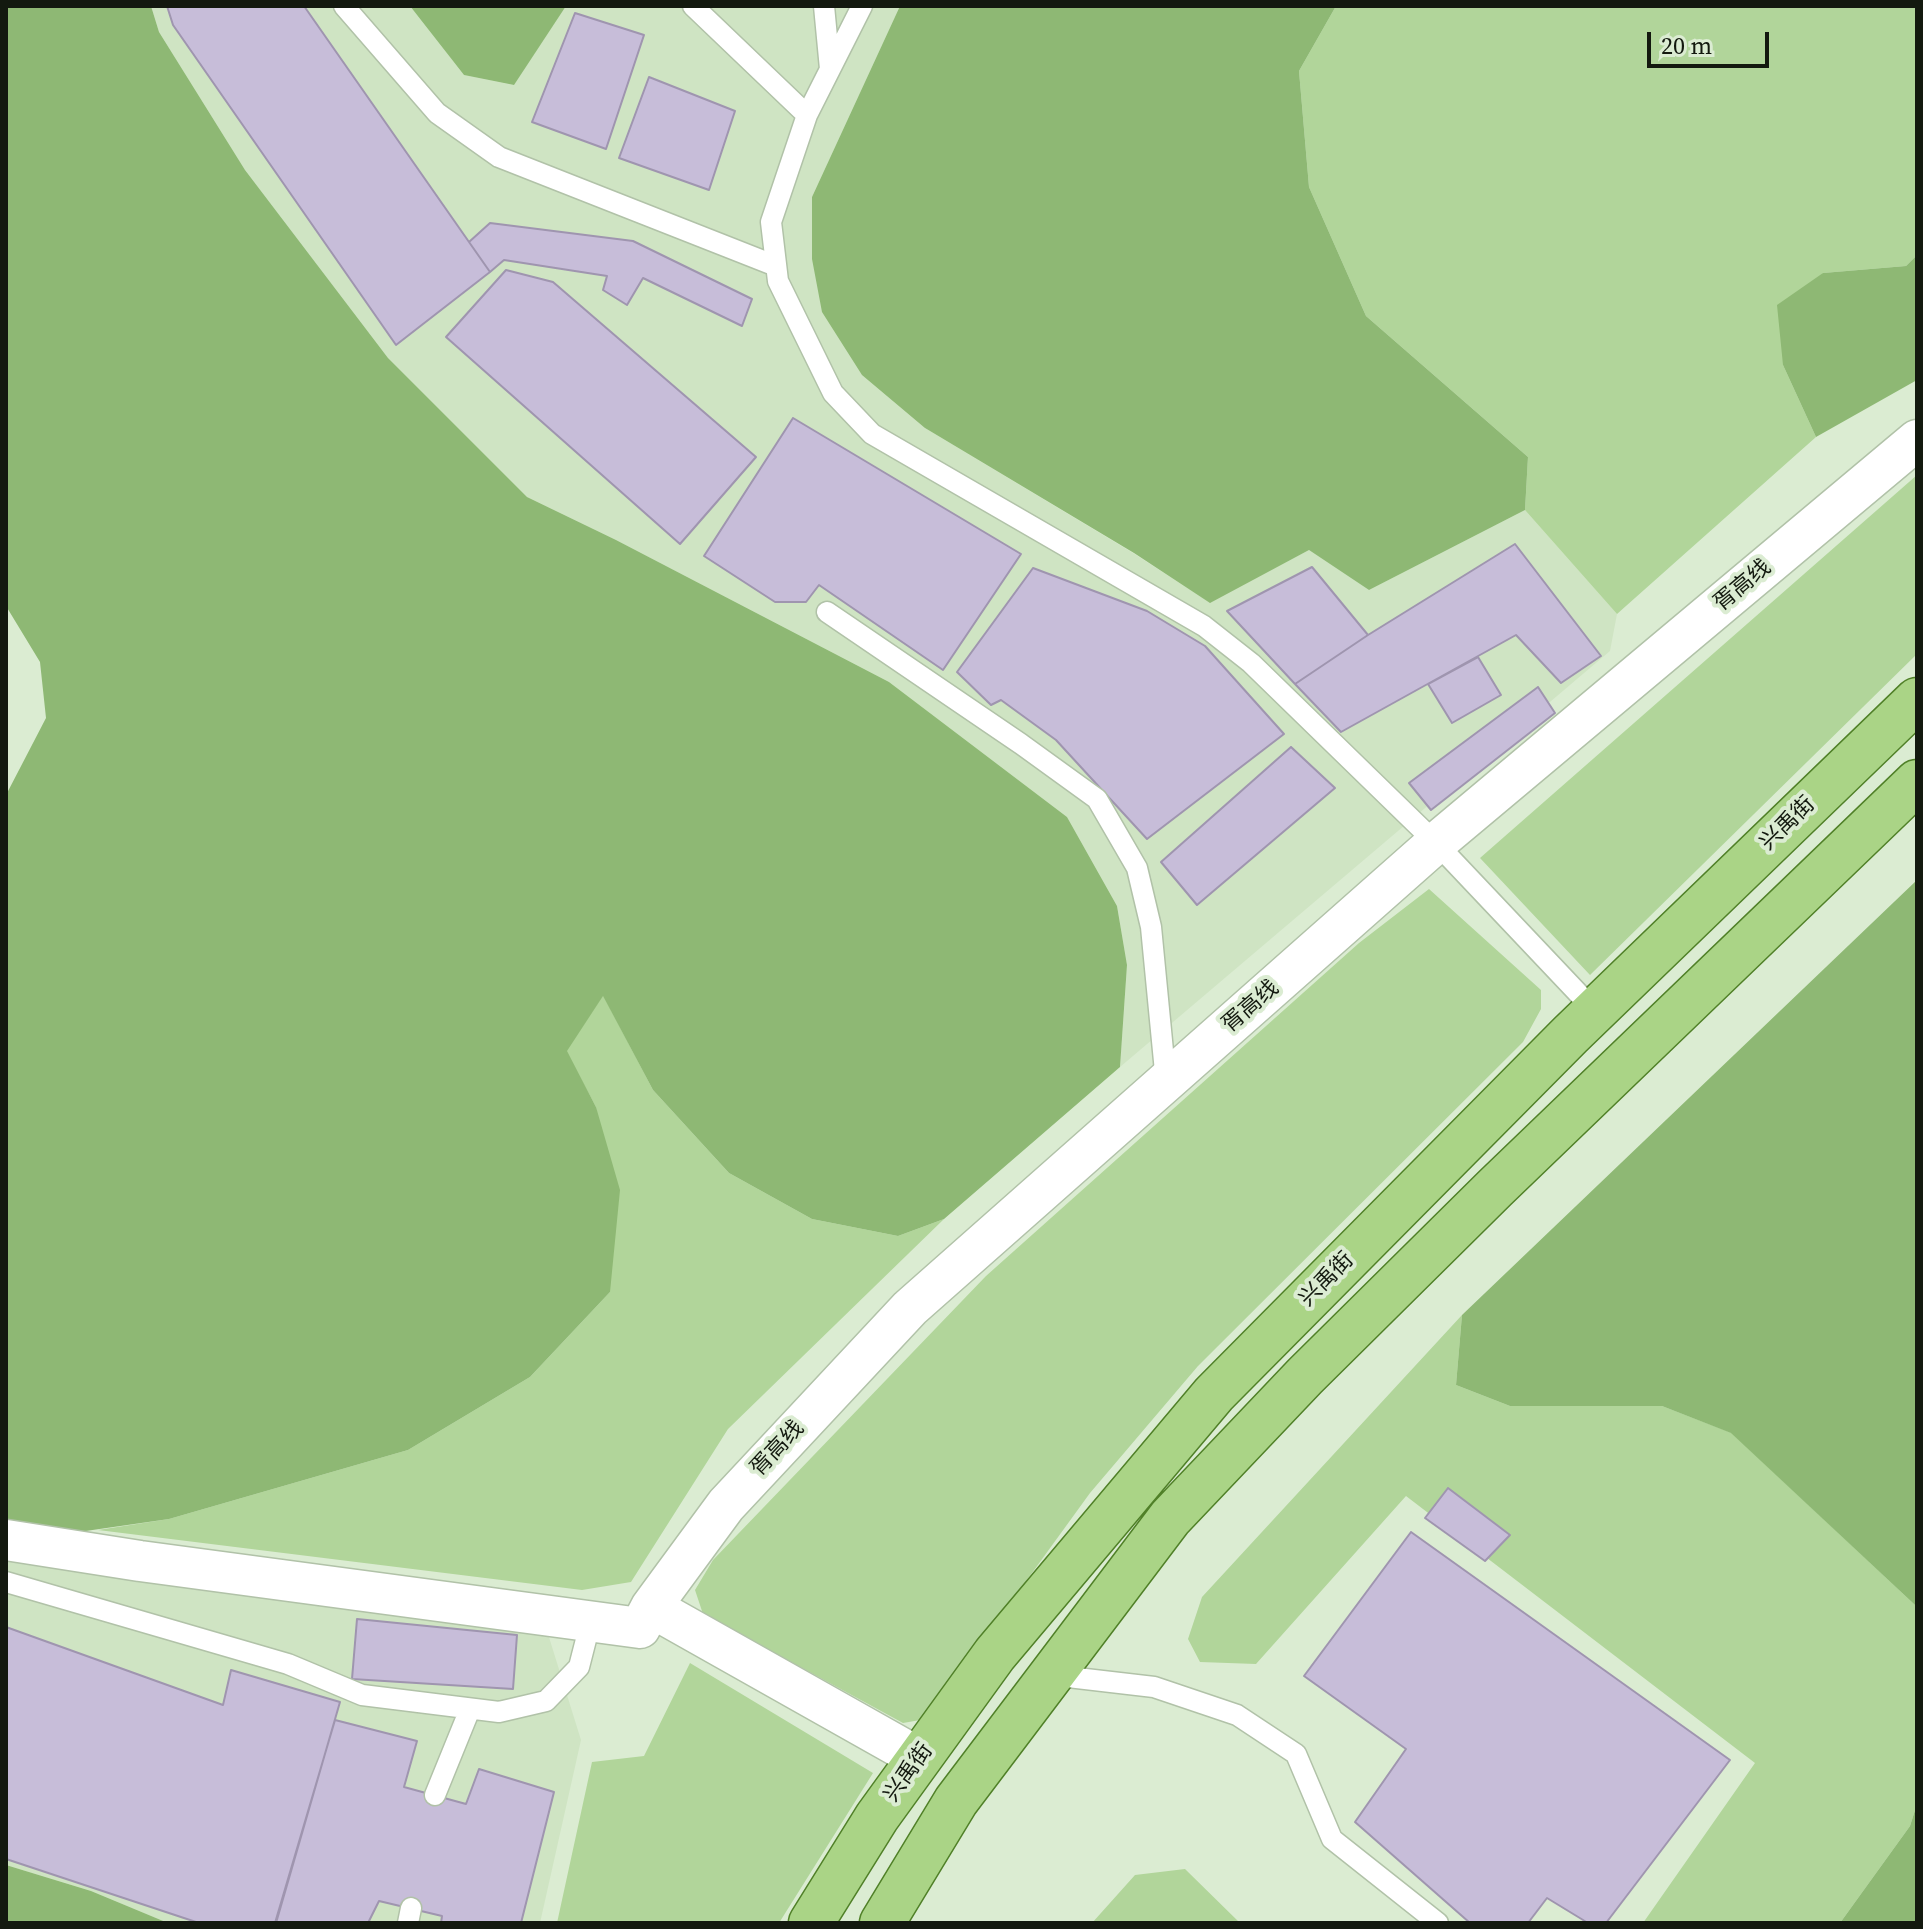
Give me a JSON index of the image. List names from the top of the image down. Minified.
{"streets":{"main road":["兴禹街"],"street":["胥高线"]},"scale_bar":"20 m"}
